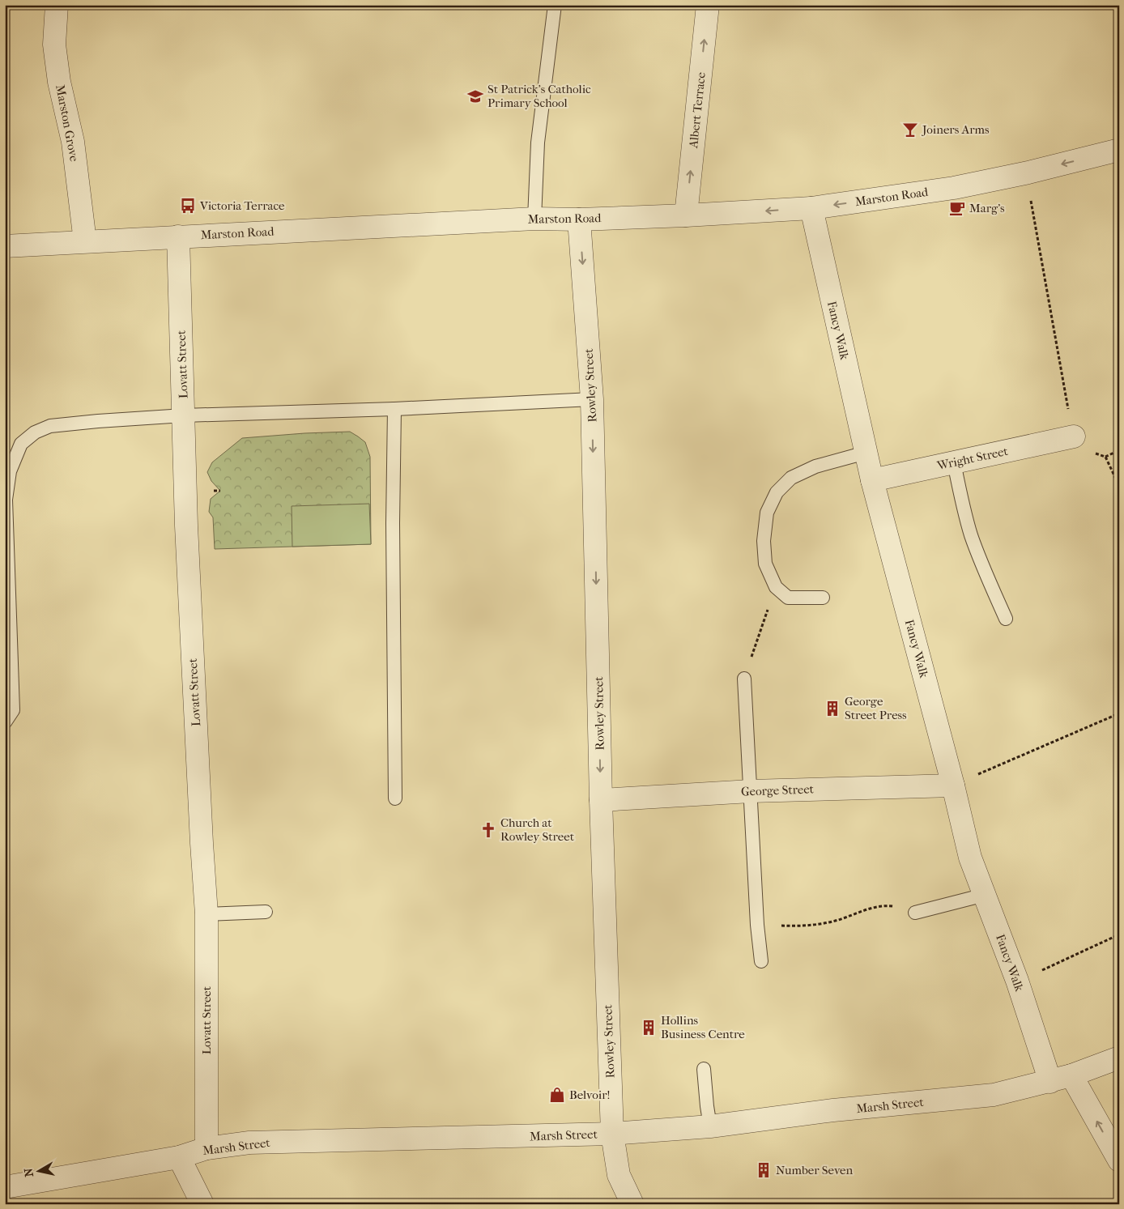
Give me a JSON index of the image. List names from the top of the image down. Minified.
{"streets":{"street":["Albert Terrace","Marston Grove","Marston Road","Fancy Walk","Lovatt Street","Rowley Street","Wright Street","George Street","Marsh Street"]},"crossings":[["Albert Terrace","Marston Road"],["Marston Grove","Marston Road"],["Marston Road","Fancy Walk"],["Marston Road","Lovatt Street"],["Marston Road","Rowley Street"],["Fancy Walk","Wright Street"],["Fancy Walk","George Street"],["Fancy Walk","Marsh Street"],["Lovatt Street","Marsh Street"],["Rowley Street","George Street"],["Rowley Street","Marsh Street"]],"one_way":["Albert Terrace","Marston Road","Rowley Street"],"places":{"school or university":["St Patrick's Catholic Primary School"],"bar":["Joiners Arms"],"bus stop":["Victoria Terrace"],"cafe":["Marg's"],"building":["George Street Press","Hollins Business Centre","Number Seven"],"church":["Church at Rowley Street"],"shop":["Belvoir!"]},"north":"left"}
